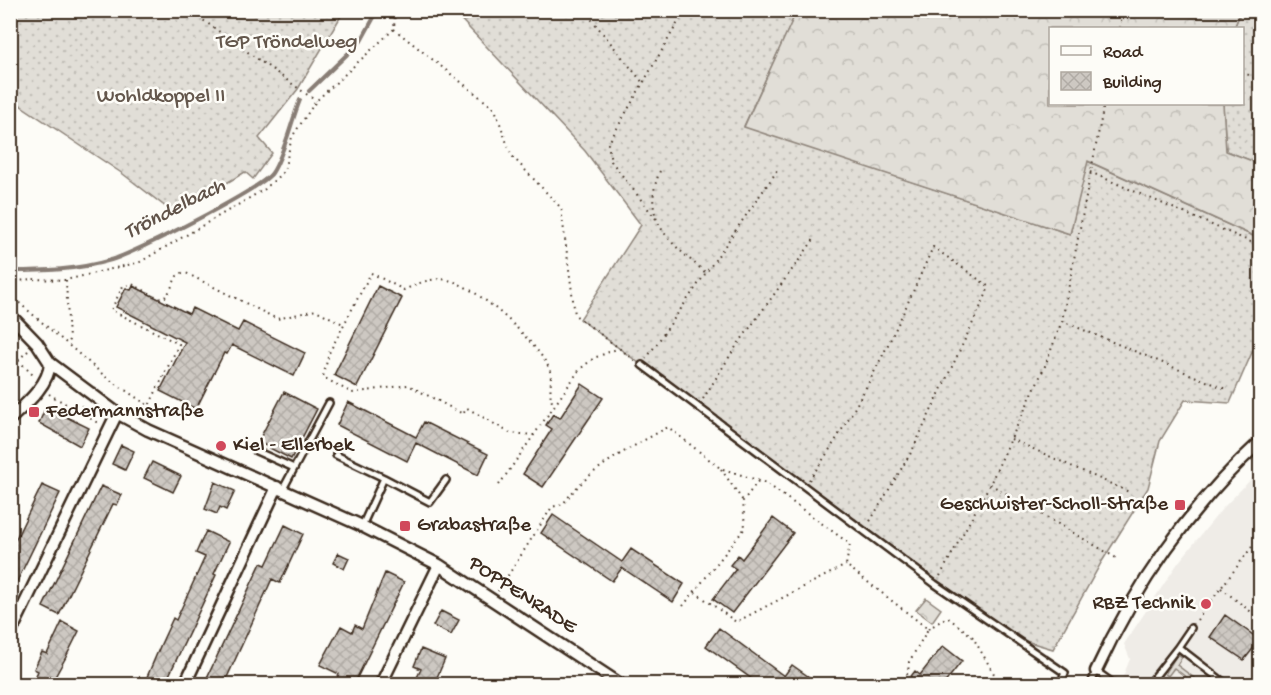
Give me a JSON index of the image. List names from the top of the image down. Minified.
{"streets":{"street":["POPPENRADE"]},"water":["Tröndelbach"],"parks":["TGP Tröndelweg","Wohldkoppel II"],"places":{"transit":["Federmannstraße","Geschwister-Scholl-Straße","Grabastraße"],"other":["Kiel - Ellerbek","RBZ Technik"]},"legend":["Road","Building"]}
